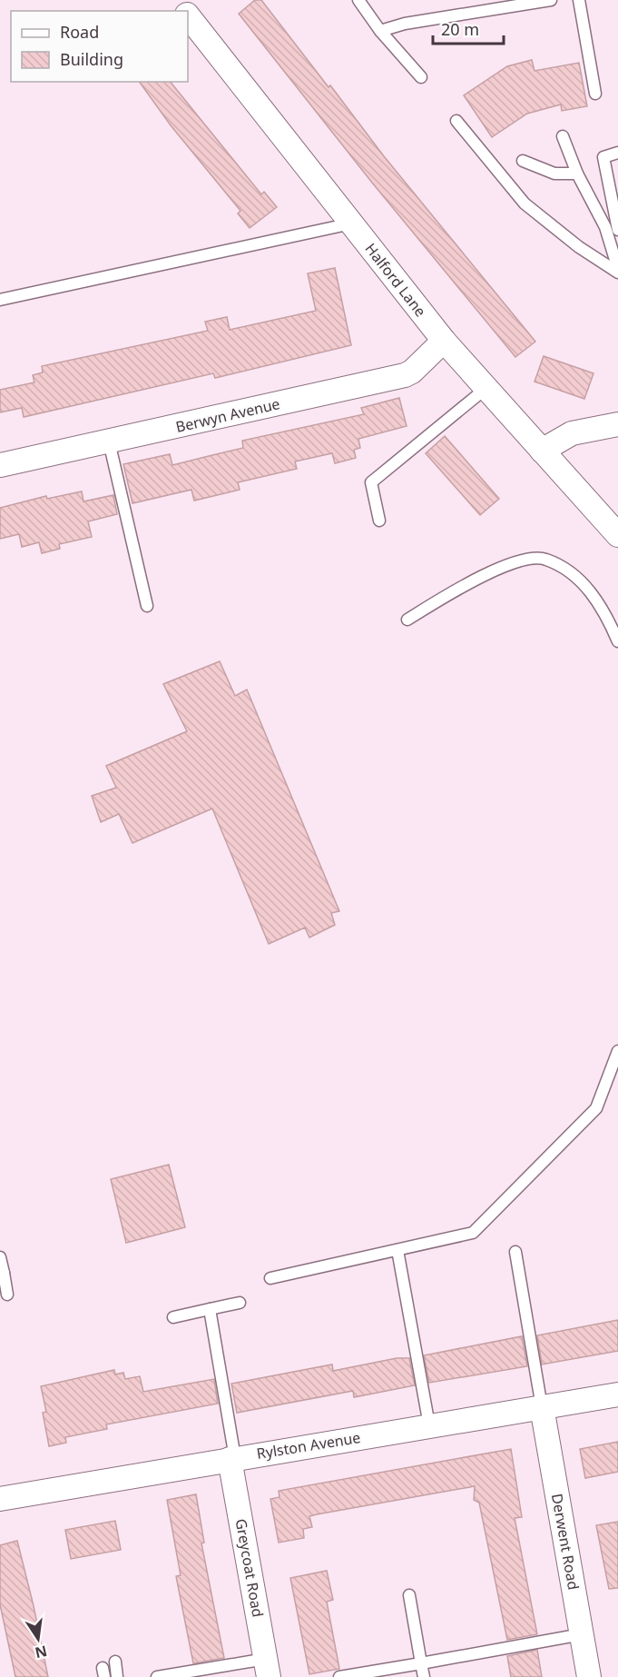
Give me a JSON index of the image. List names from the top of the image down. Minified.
{"streets":{"street":["Halford Lane","Berwyn Avenue","Rylston Avenue","Derwent Road","Greycoat Road"]},"crossings":[["Halford Lane","Berwyn Avenue"],["Rylston Avenue","Derwent Road"],["Rylston Avenue","Greycoat Road"]],"legend":["Road","Building"],"scale_bar":"20 m","north":"bottom"}
